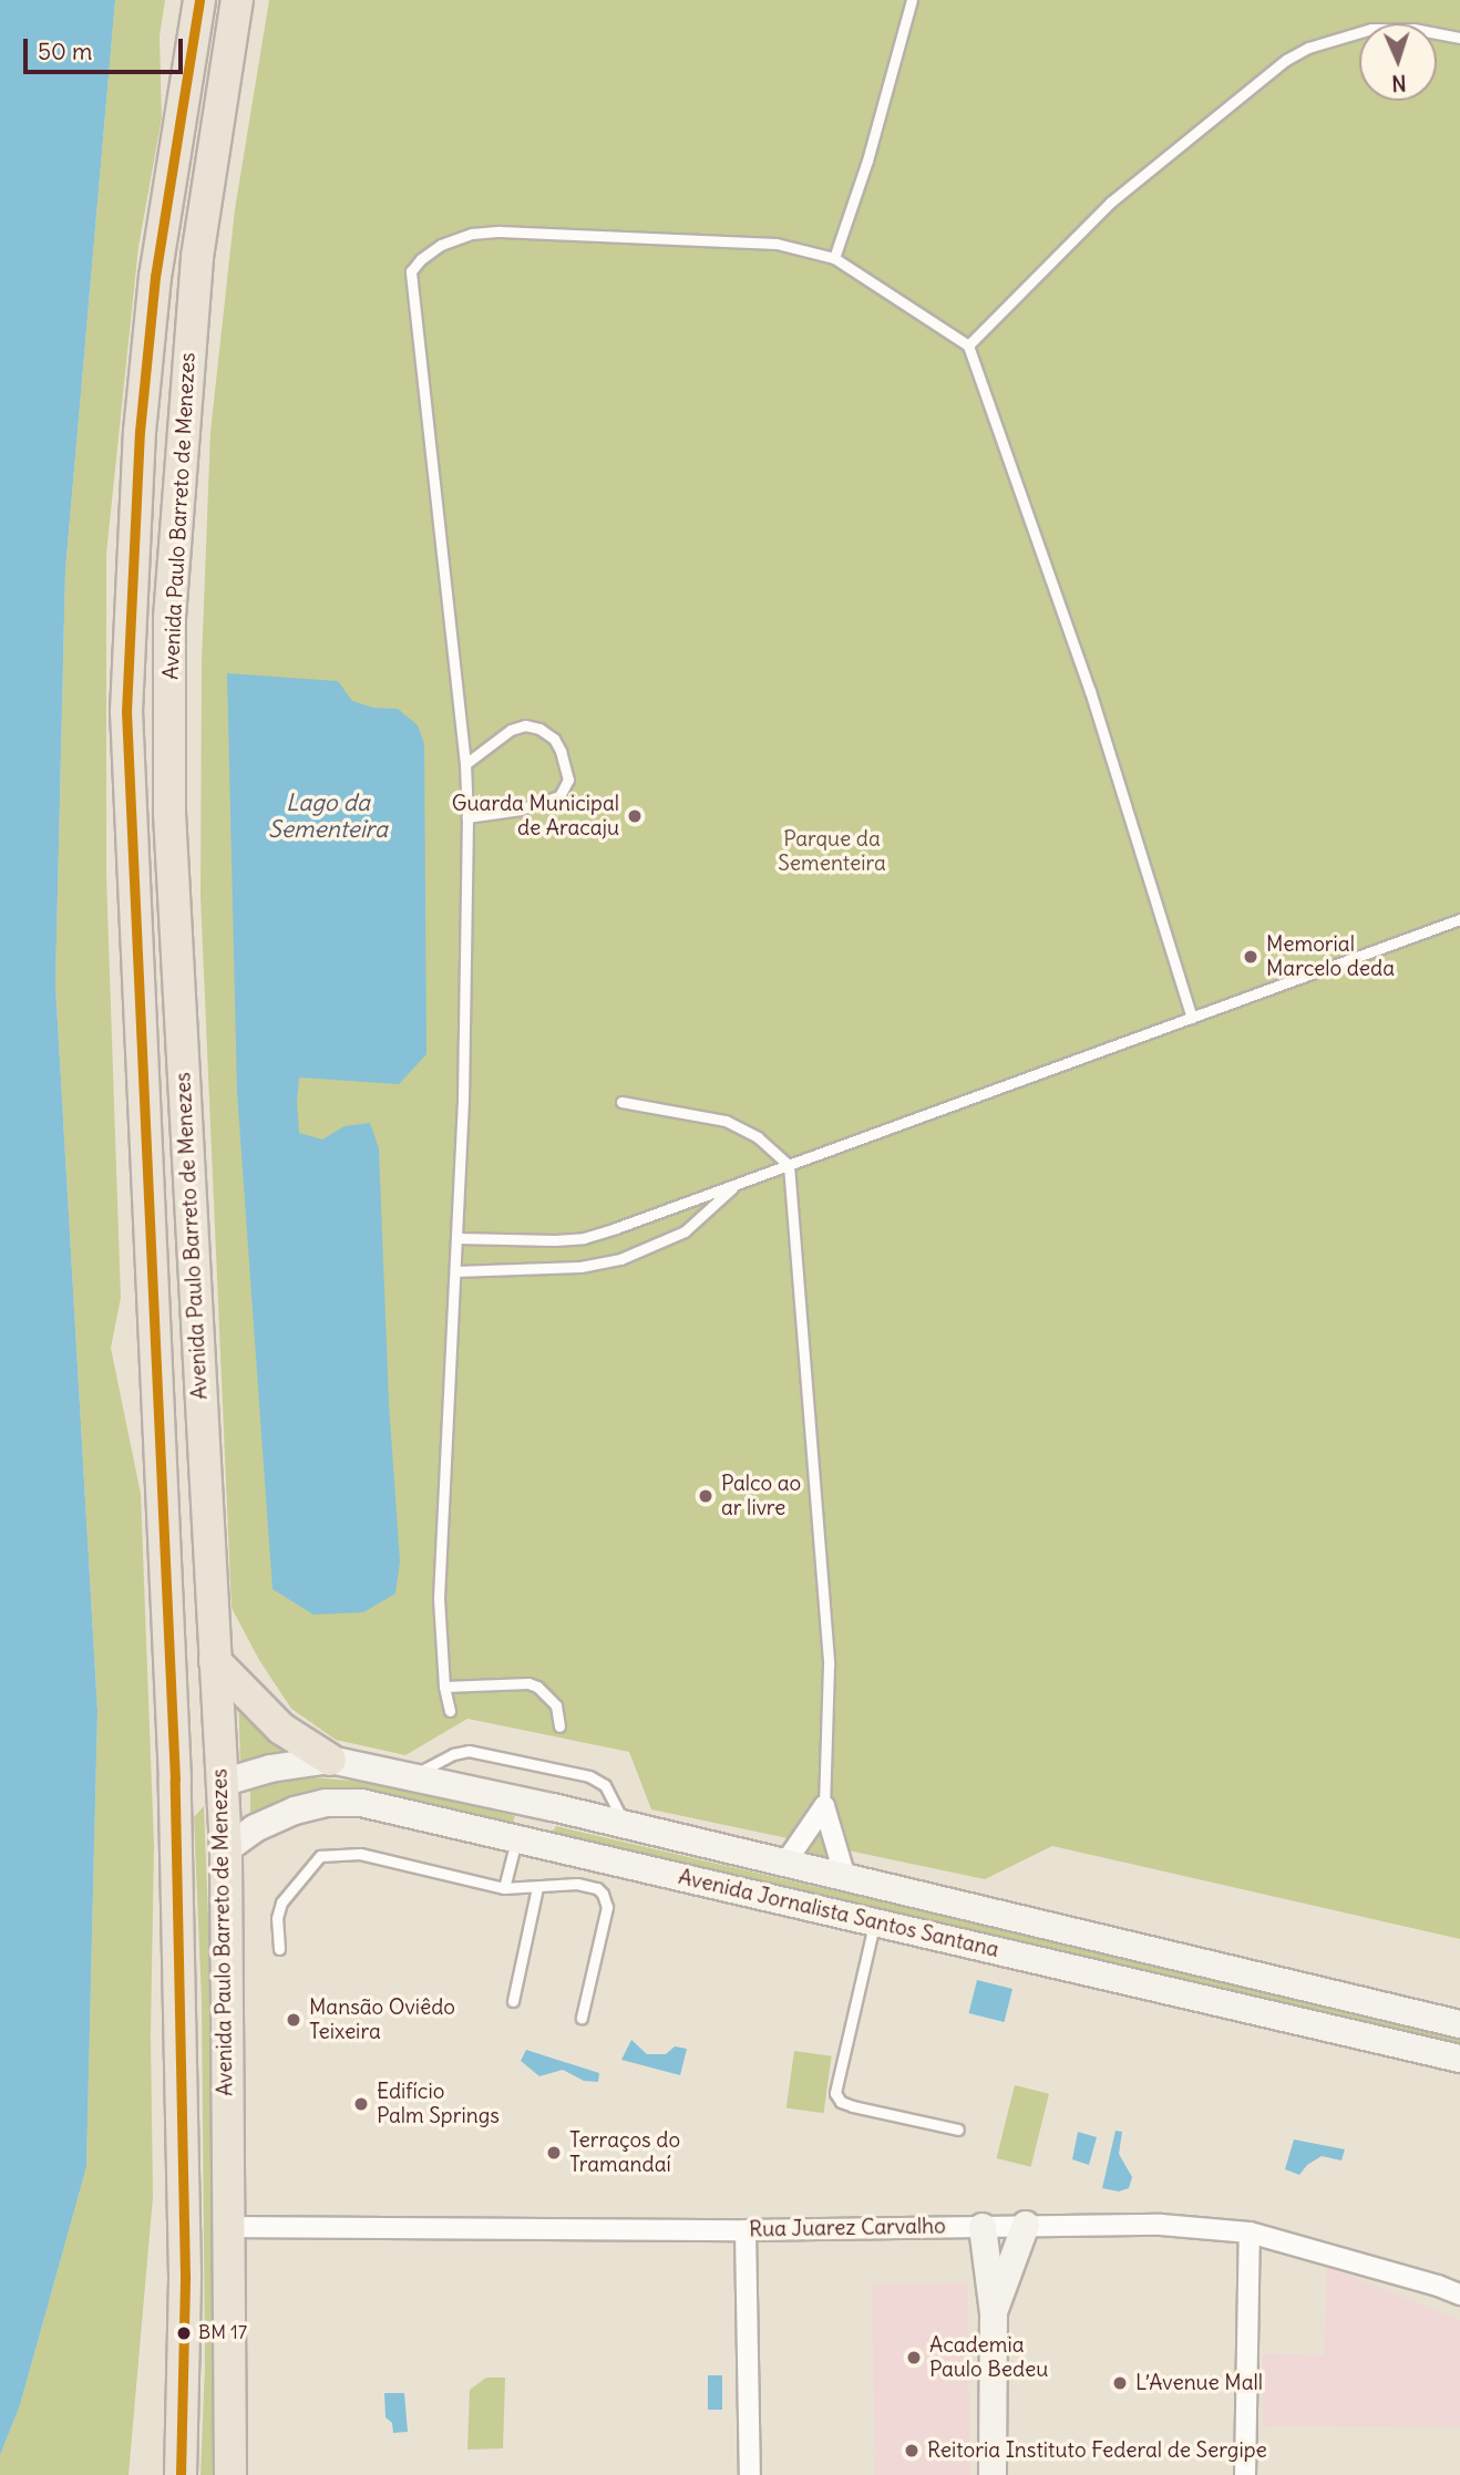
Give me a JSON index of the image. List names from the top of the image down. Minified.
{"streets":{"main road":["Avenida Paulo Barreto de Menezes","Avenida Jornalista Santos Santana"],"street":["Rua Juarez Carvalho"]},"crossings":[["Avenida Paulo Barreto de Menezes","Avenida Jornalista Santos Santana"],["Avenida Paulo Barreto de Menezes","Rua Juarez Carvalho"]],"water":["Lago da Sementeira"],"parks":["Parque da Sementeira"],"places":["Guarda Municipal de Aracaju","Memorial Marcelo deda","Palco ao ar livre","Mansão Oviêdo Teixeira","Edifício Palm Springs","Terraços do Tramandaí","BM 17","Academia Paulo Bedeu","L’Avenue Mall","Reitoria Instituto Federal de Sergipe"],"scale_bar":"50 m","north":"bottom"}
